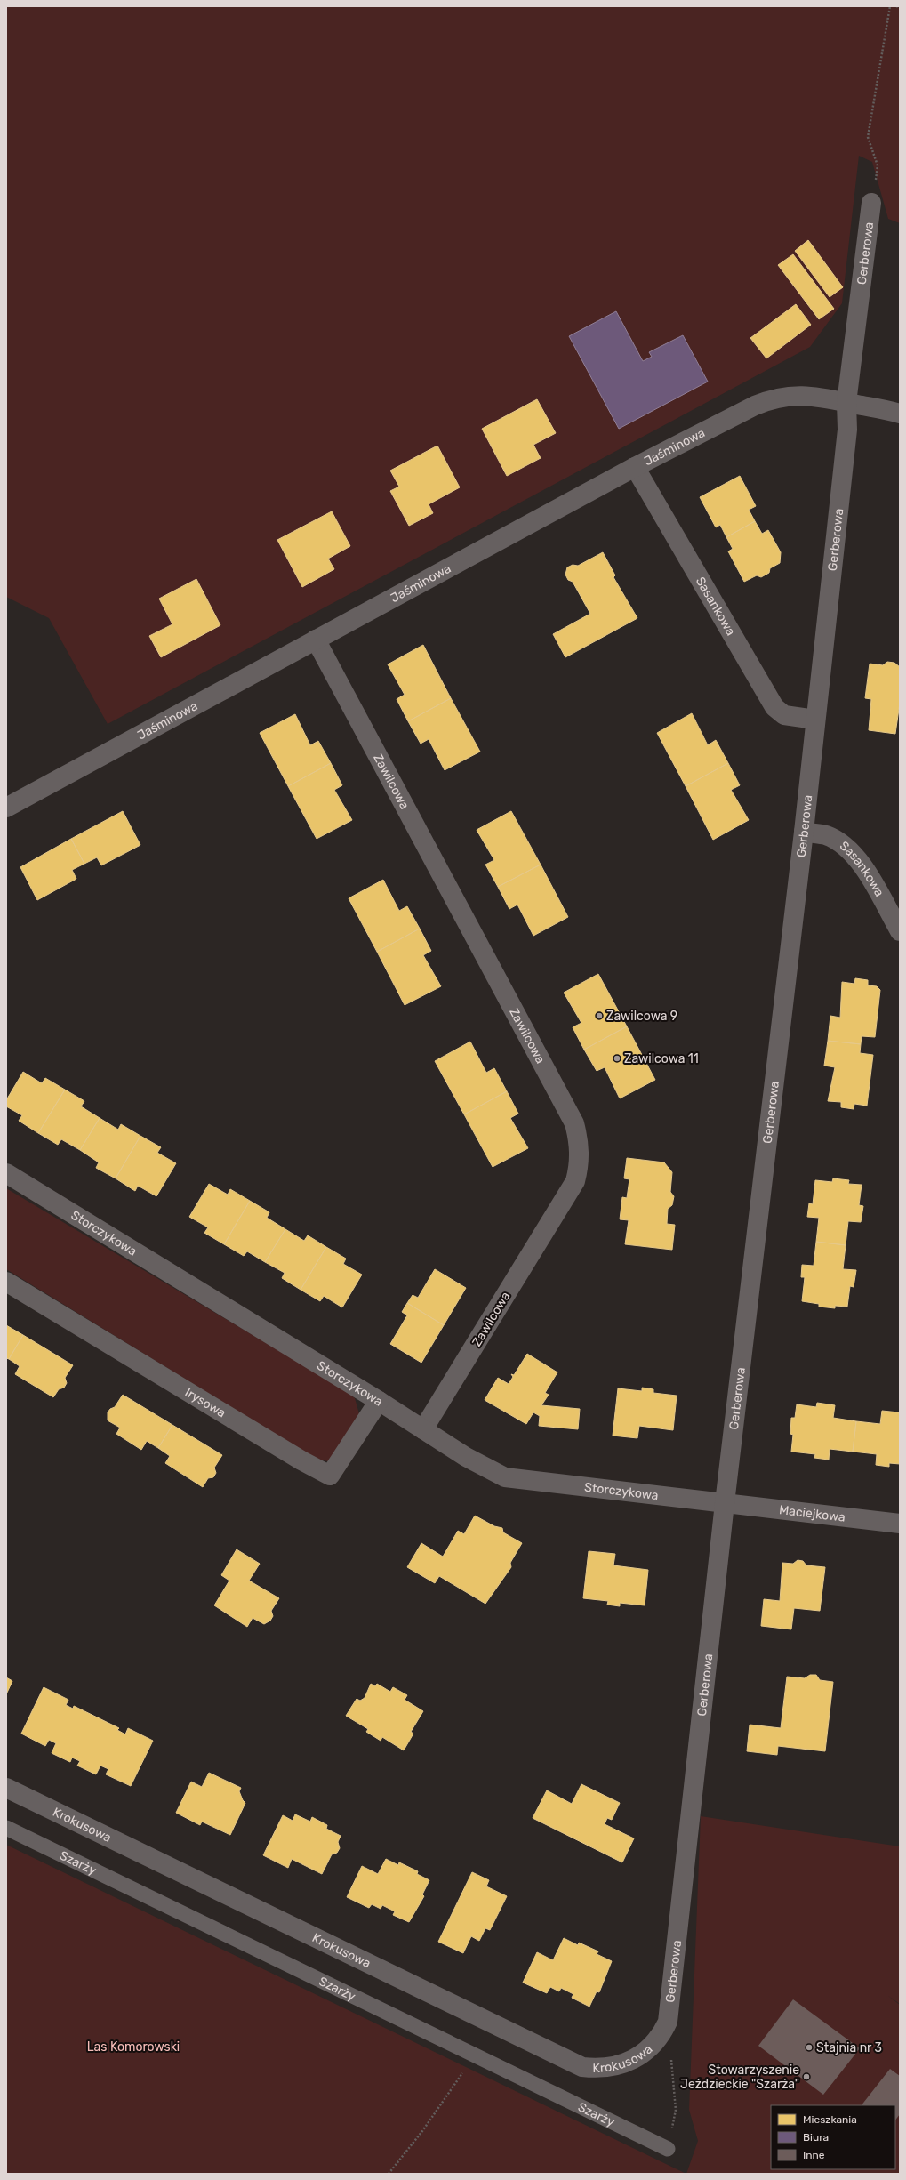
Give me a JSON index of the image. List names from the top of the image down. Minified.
{"streets":{"street":["Gerberowa","Jaśminowa","Sasankowa","Zawilcowa","Storczykowa","Irysowa","Maciejkowa","Krokusowa"],"lane":["Szarży"]},"crossings":[["Gerberowa","Jaśminowa"],["Gerberowa","Sasankowa"],["Gerberowa","Storczykowa"],["Gerberowa","Maciejkowa"],["Gerberowa","Krokusowa"],["Jaśminowa","Sasankowa"],["Jaśminowa","Zawilcowa"],["Zawilcowa","Storczykowa"],["Storczykowa","Irysowa"],["Storczykowa","Maciejkowa"]],"parks":["Las Komorowski"],"places":["Zawilcowa 9","Zawilcowa 11","Stajnia nr 3","Stowarzyszenie Jeździeckie \"Szarża\""],"legend":["Mieszkania","Biura","Inne"]}
